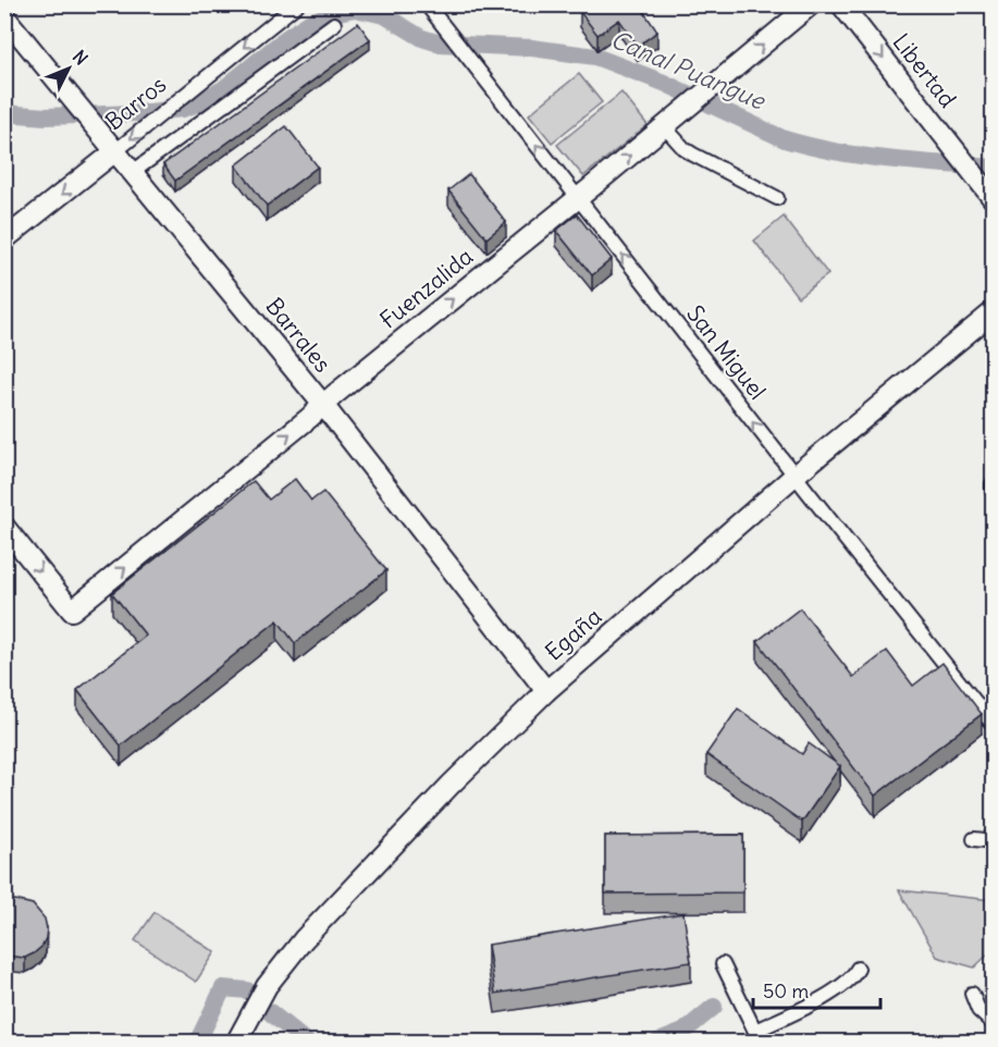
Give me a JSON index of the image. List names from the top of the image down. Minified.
{"streets":{"street":["Libertad","Barros","Fuenzalida","Barrales","San Miguel","Egaña"]},"crossings":[["Barros","Barrales"],["Fuenzalida","Barrales"],["Fuenzalida","San Miguel"],["Barrales","Egaña"],["San Miguel","Egaña"]],"one_way":["Libertad","Fuenzalida","San Miguel"],"water":["Canal Puangue"],"scale_bar":"50 m","north":"top right"}
